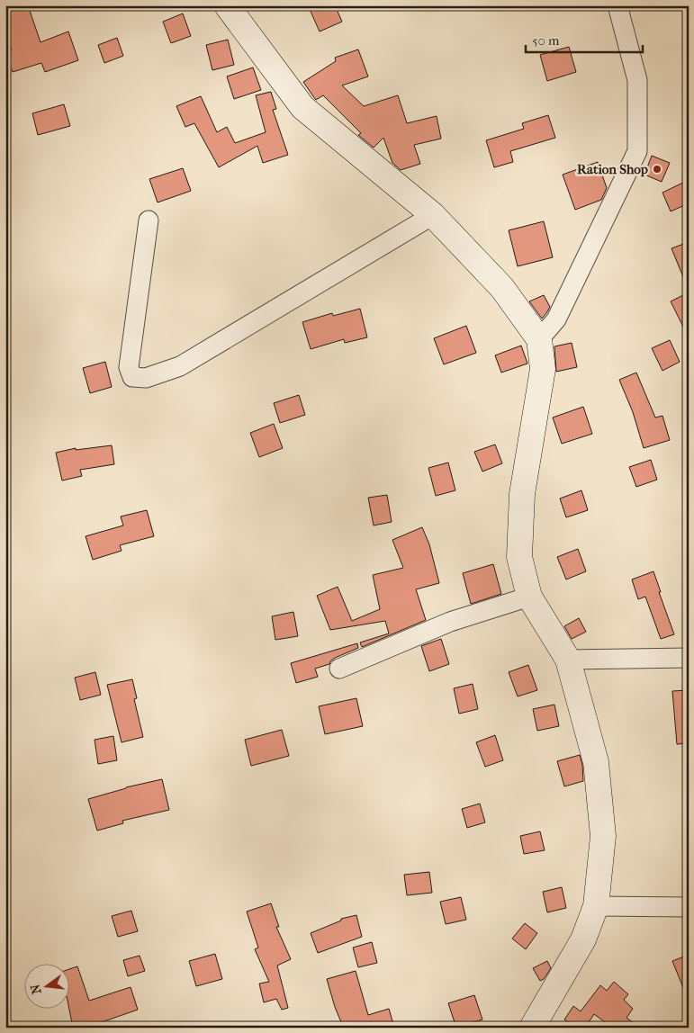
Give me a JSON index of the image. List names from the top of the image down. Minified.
{"places":["Ration Shop"],"scale_bar":"50 m","north":"left"}
